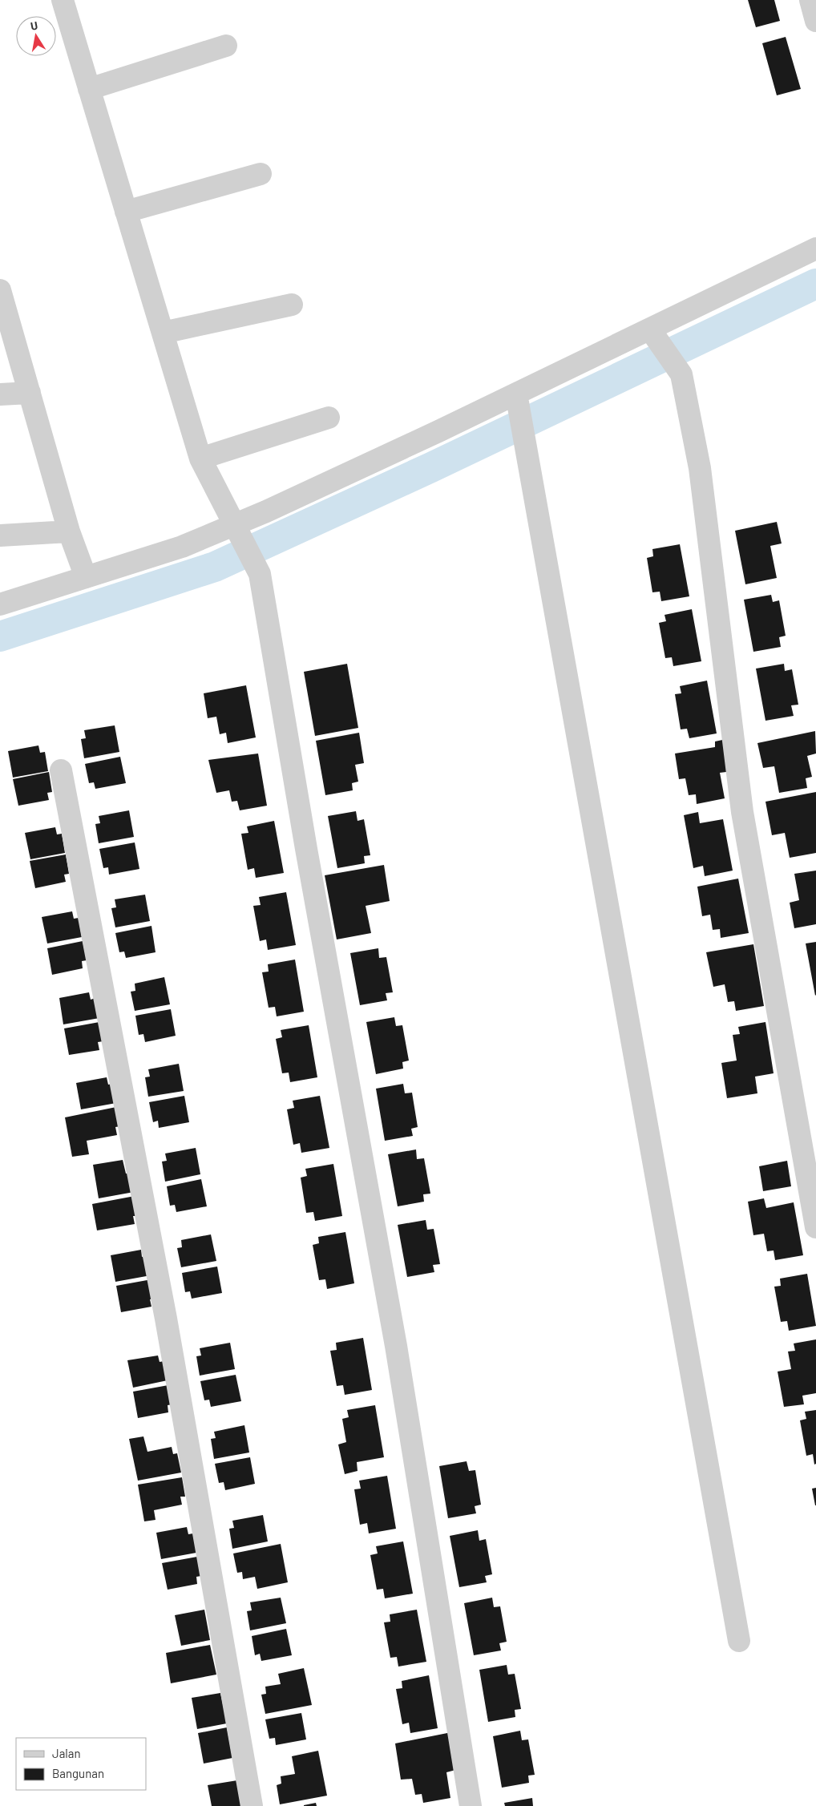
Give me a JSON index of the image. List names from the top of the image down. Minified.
{"legend":["Jalan","Bangunan"],"north":"top"}
